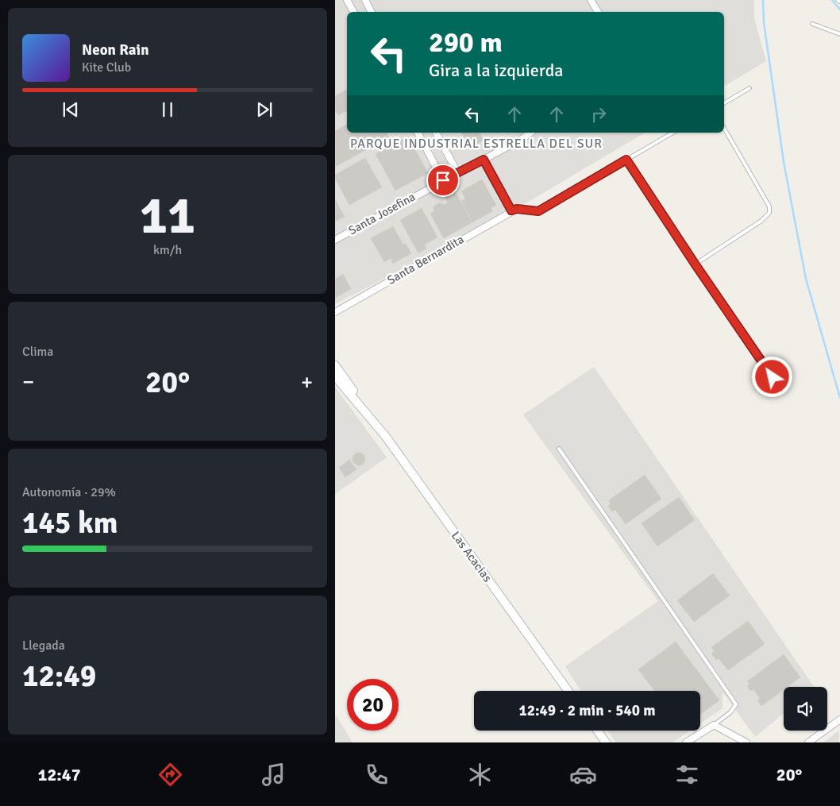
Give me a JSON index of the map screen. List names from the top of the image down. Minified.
{"streets":{"main road":["Las Acacias"],"street":["Santa Josefina","Santa Bernardita"]},"districts":["PARQUE INDUSTRIAL ESTRELLA DEL SUR"],"page":{"turn":["290 m","Gira a la izquierda"],"song":["Neon Rain","Kite Club"],"tile":[["11","km/h"],"Clima",["Autonomía · 29%","145 km"],["Llegada","12:49"]],"heat":["−","20°","+"],"limit":"20","trip":"12:49 · 2 min · 540 m","tabs":["12:47","20°"]}}
